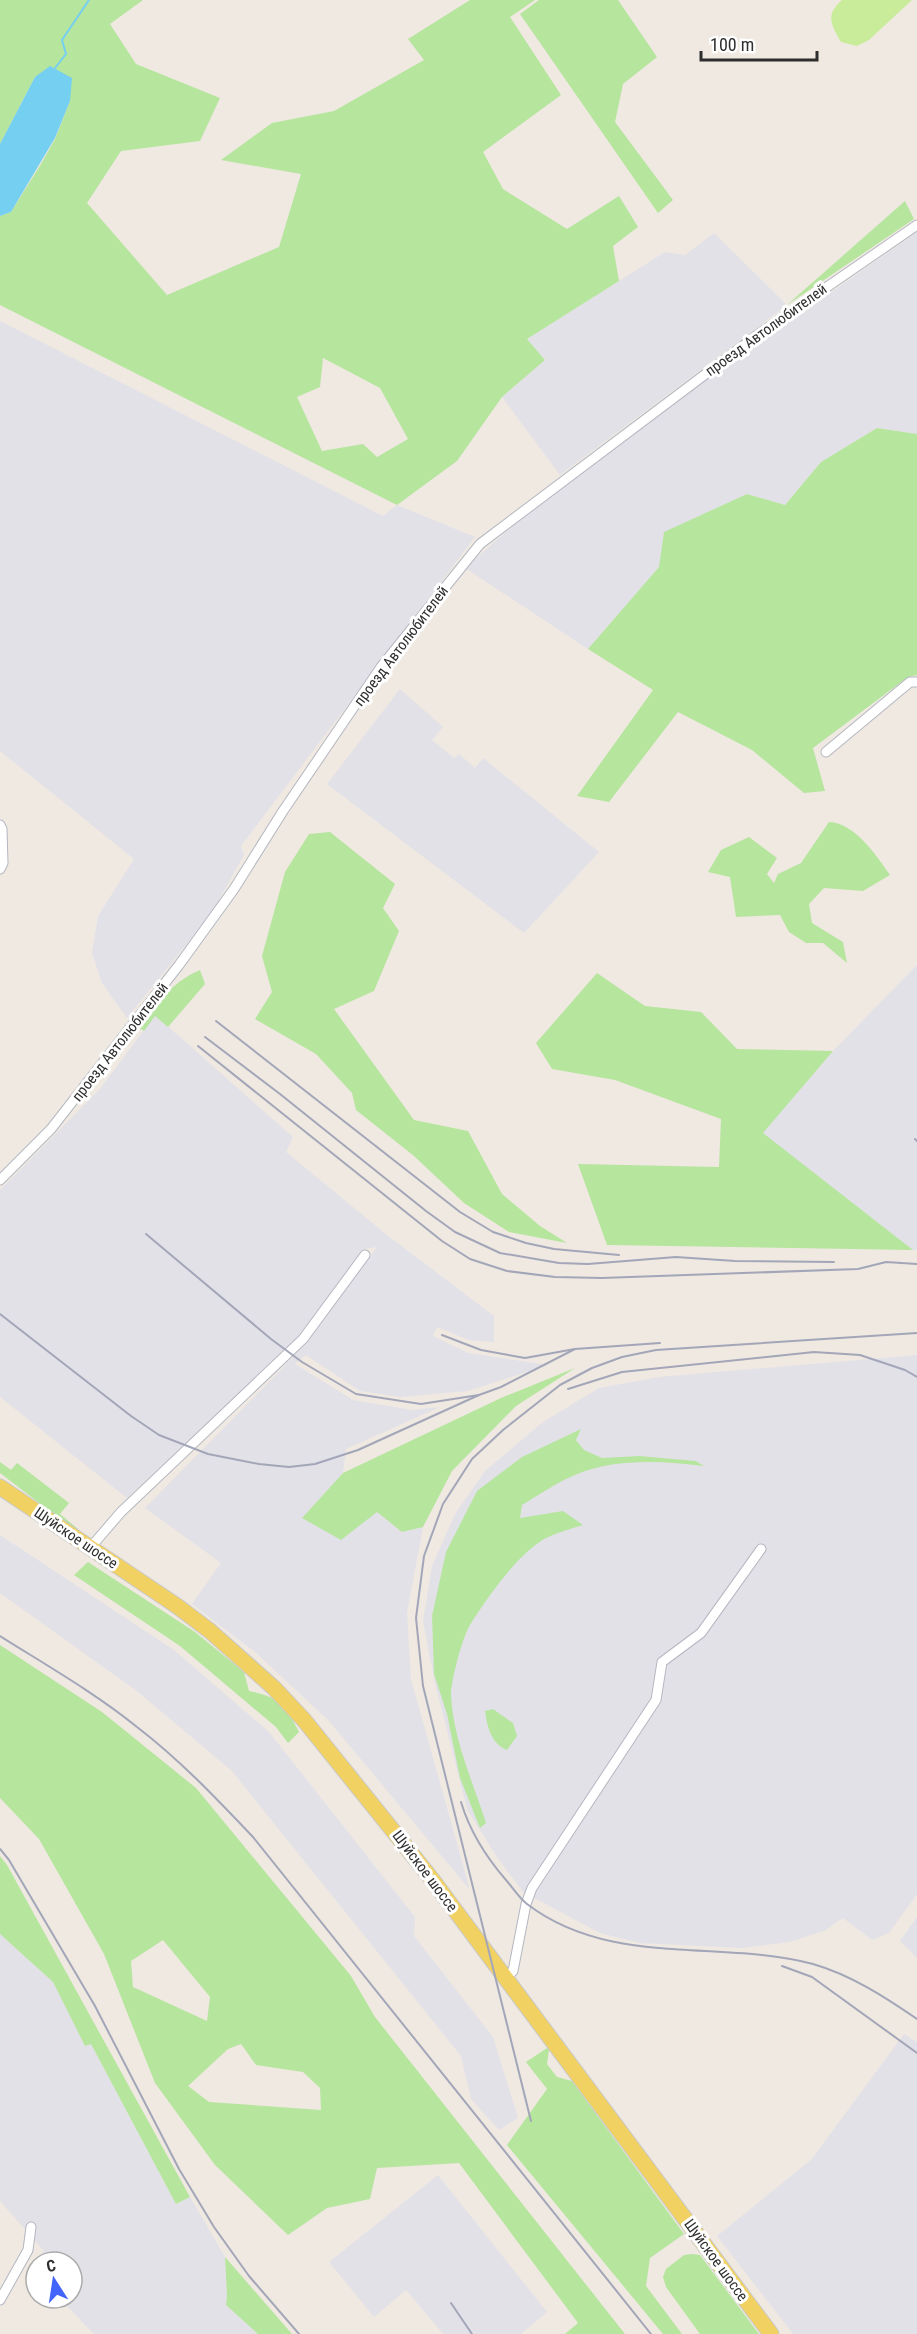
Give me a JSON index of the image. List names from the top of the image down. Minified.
{"streets":{"main road":["Шуйское шоссе"],"street":["проезд Автолюбителей"]},"scale_bar":"100 m","north":"top"}
